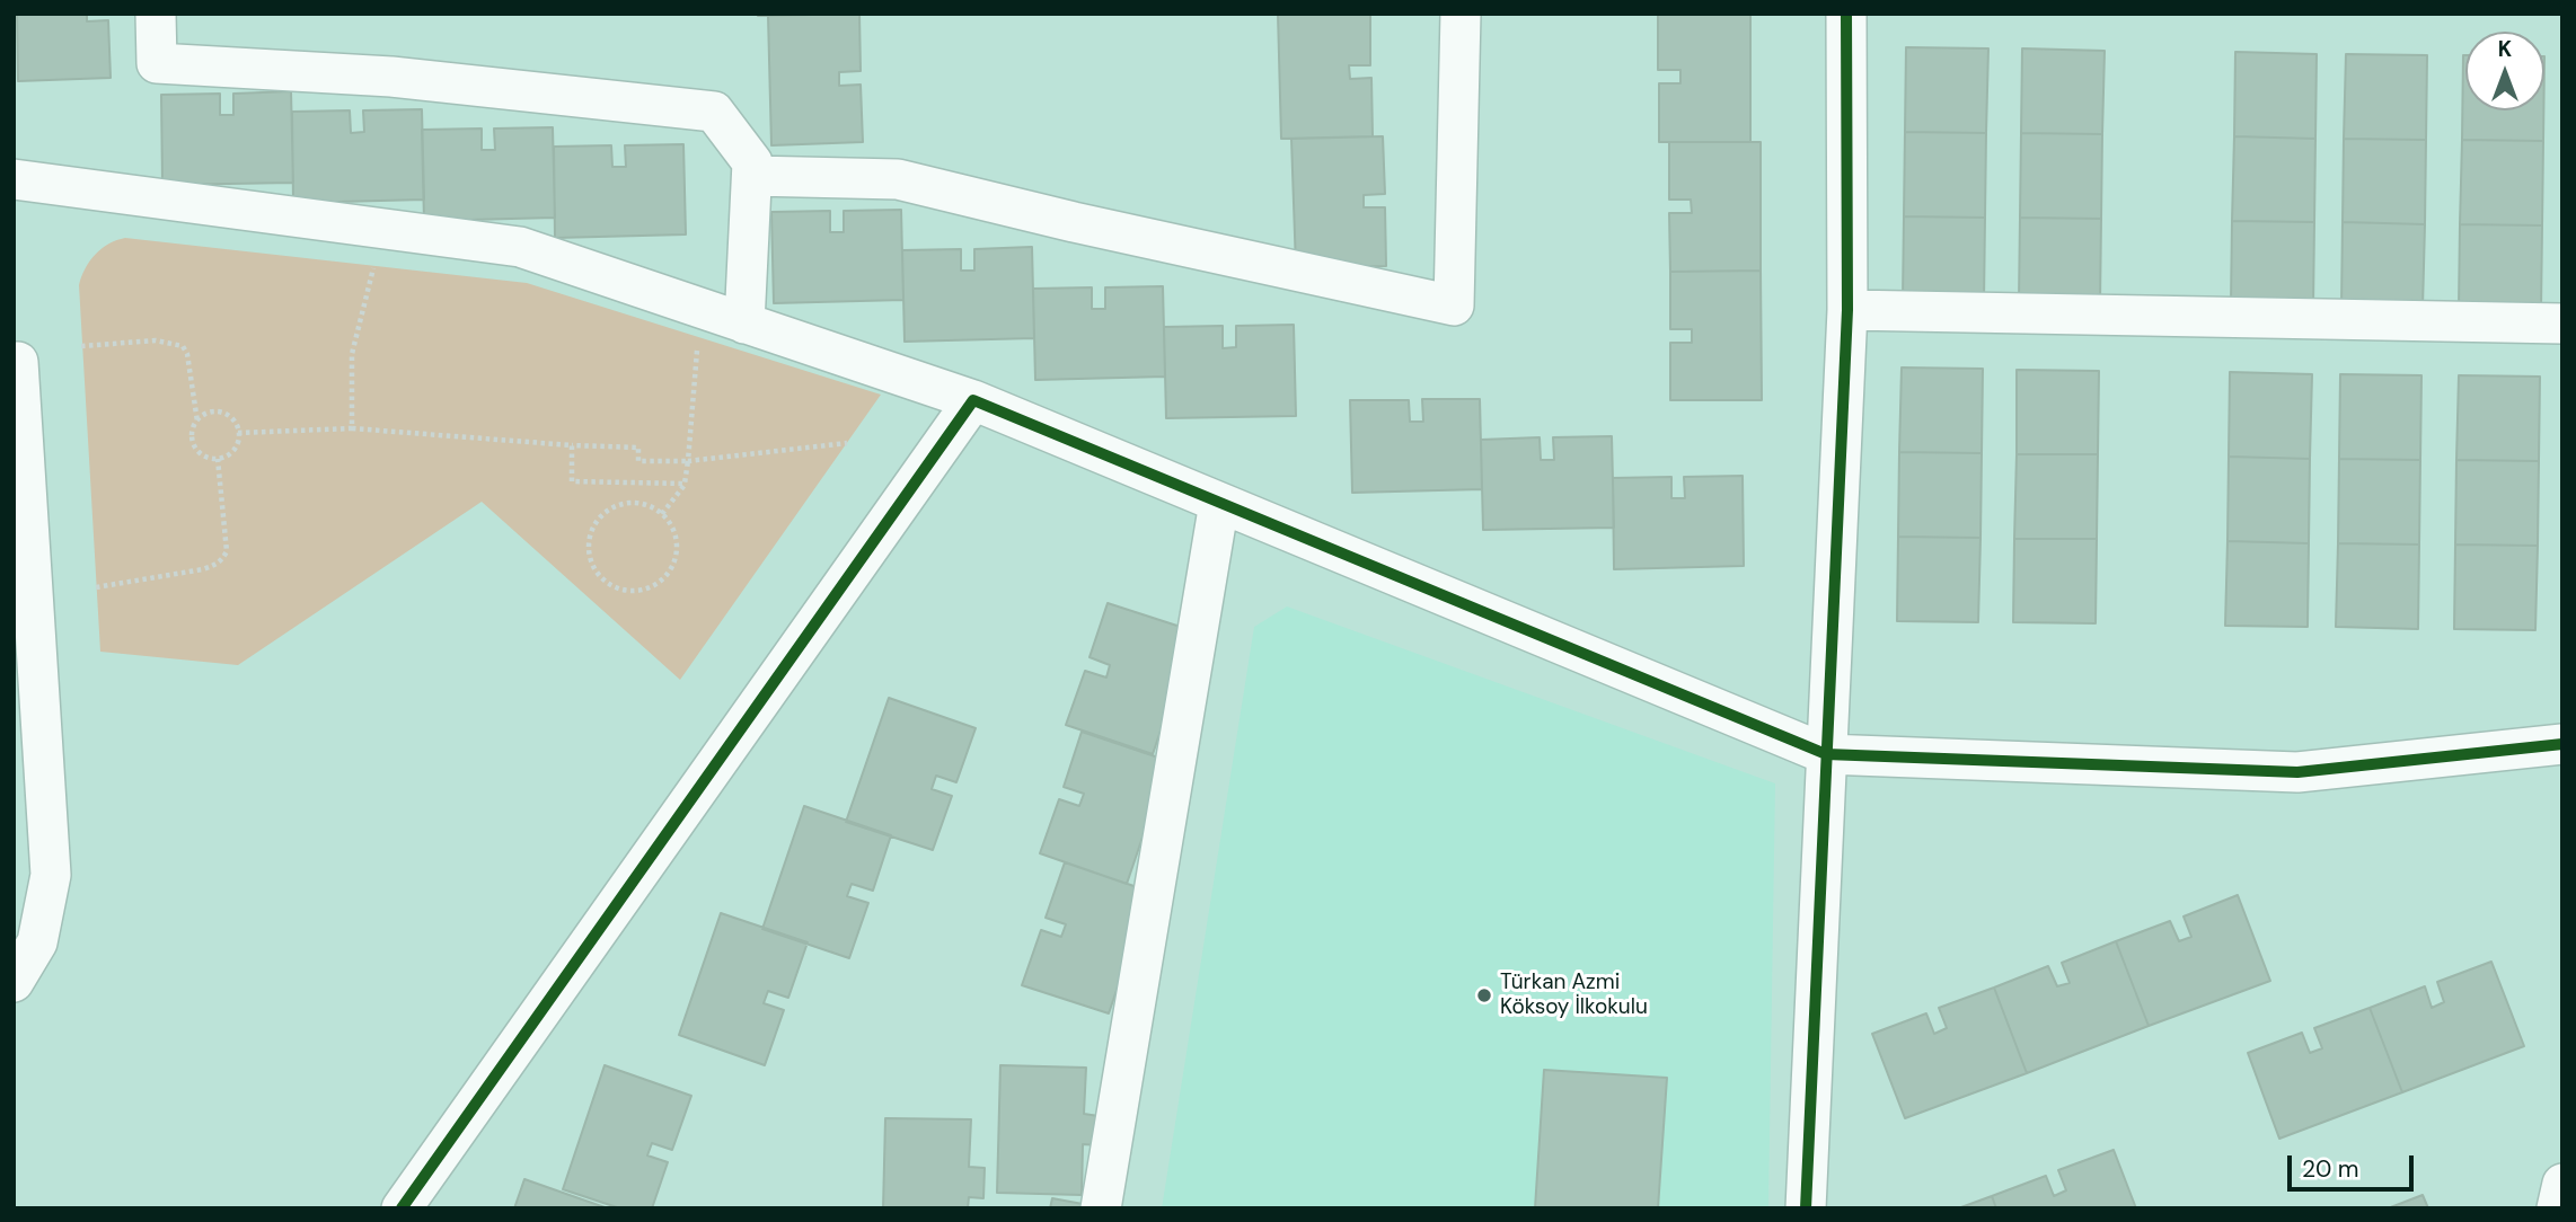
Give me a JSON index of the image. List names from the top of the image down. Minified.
{"places":["Türkan Azmi Köksoy İlkokulu"],"scale_bar":"20 m","north":"top"}
